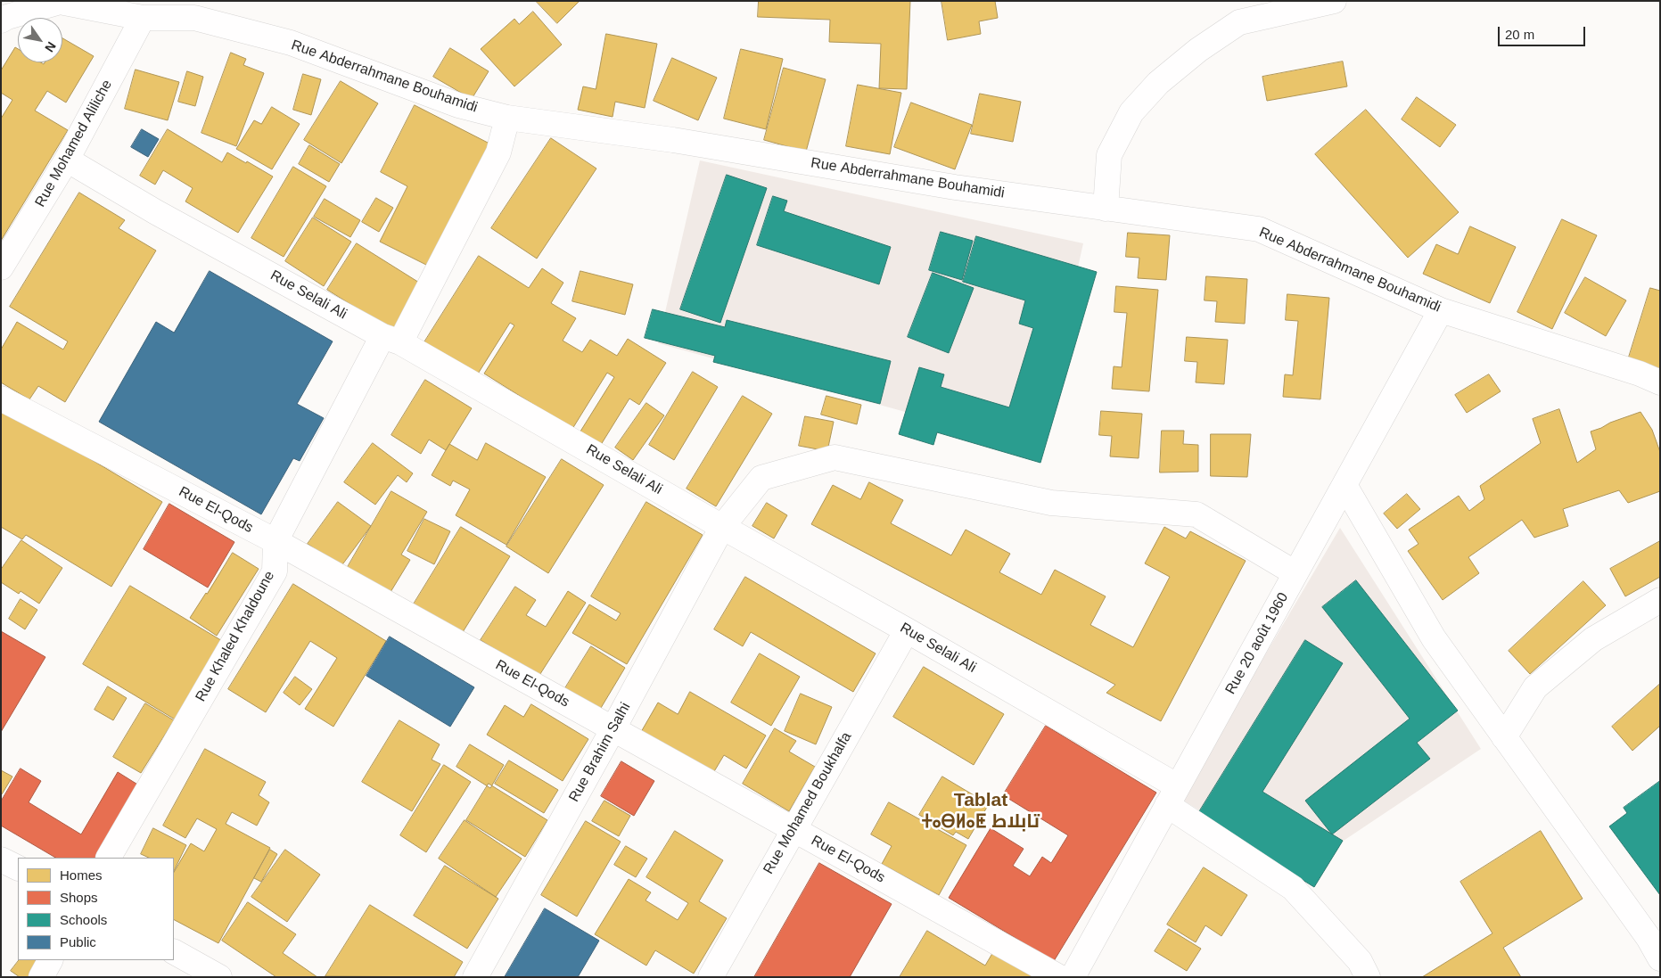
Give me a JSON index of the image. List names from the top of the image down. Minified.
{"streets":{"street":["Rue Abderrahmane Bouhamidi","Rue Mohamed Aliliche","Rue Selali Ali","Rue El-Qods","Rue Khaled Khaldoune","Rue 20 août 1960","Rue Brahim Salhi","Rue Mohamed Boukhalfa"]},"crossings":[["Rue Abderrahmane Bouhamidi","Rue Mohamed Aliliche"],["Rue Abderrahmane Bouhamidi","Rue Khaled Khaldoune"],["Rue Abderrahmane Bouhamidi","Rue 20 août 1960"],["Rue Mohamed Aliliche","Rue Selali Ali"],["Rue Selali Ali","Rue Khaled Khaldoune"],["Rue Selali Ali","Rue 20 août 1960"],["Rue Selali Ali","Rue Brahim Salhi"],["Rue Selali Ali","Rue Mohamed Boukhalfa"],["Rue El-Qods","Rue Khaled Khaldoune"],["Rue El-Qods","Rue Brahim Salhi"],["Rue El-Qods","Rue Mohamed Boukhalfa"],["Rue 20 août 1960","Rue Brahim Salhi"]],"districts":["Tablat ⵜⴰⴱⵍⴰⵟ تابلاط"],"legend":["Homes","Shops","Schools","Public"],"scale_bar":"20 m","north":"bottom right"}
